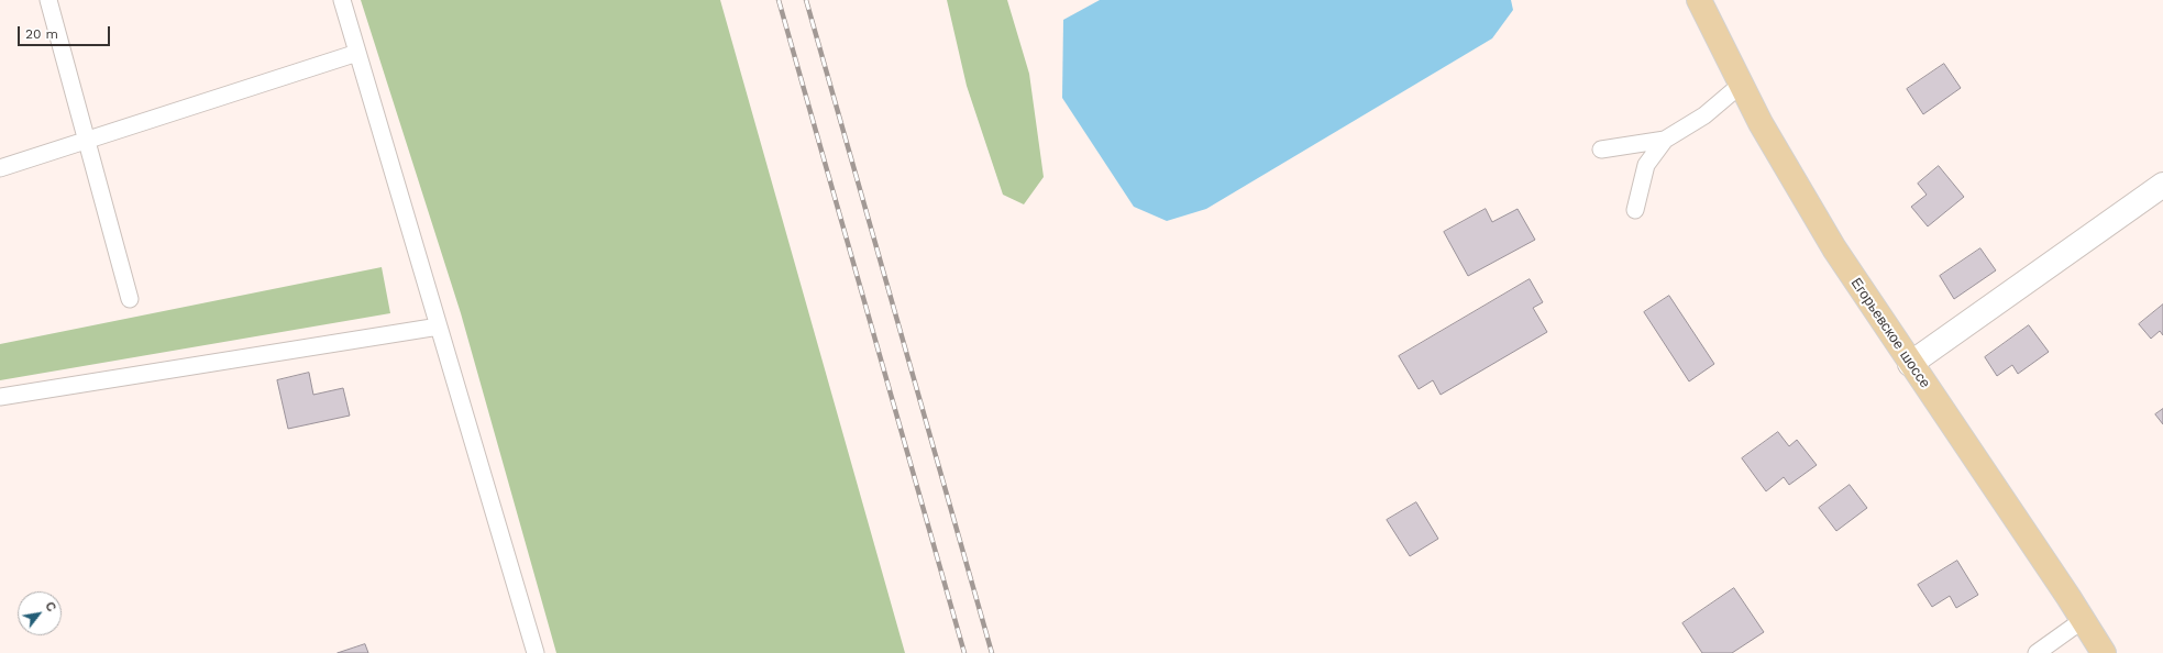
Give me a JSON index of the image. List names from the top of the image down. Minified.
{"streets":{"main road":["Егорьевское шоссе"]},"scale_bar":"20 m","north":"top right"}
